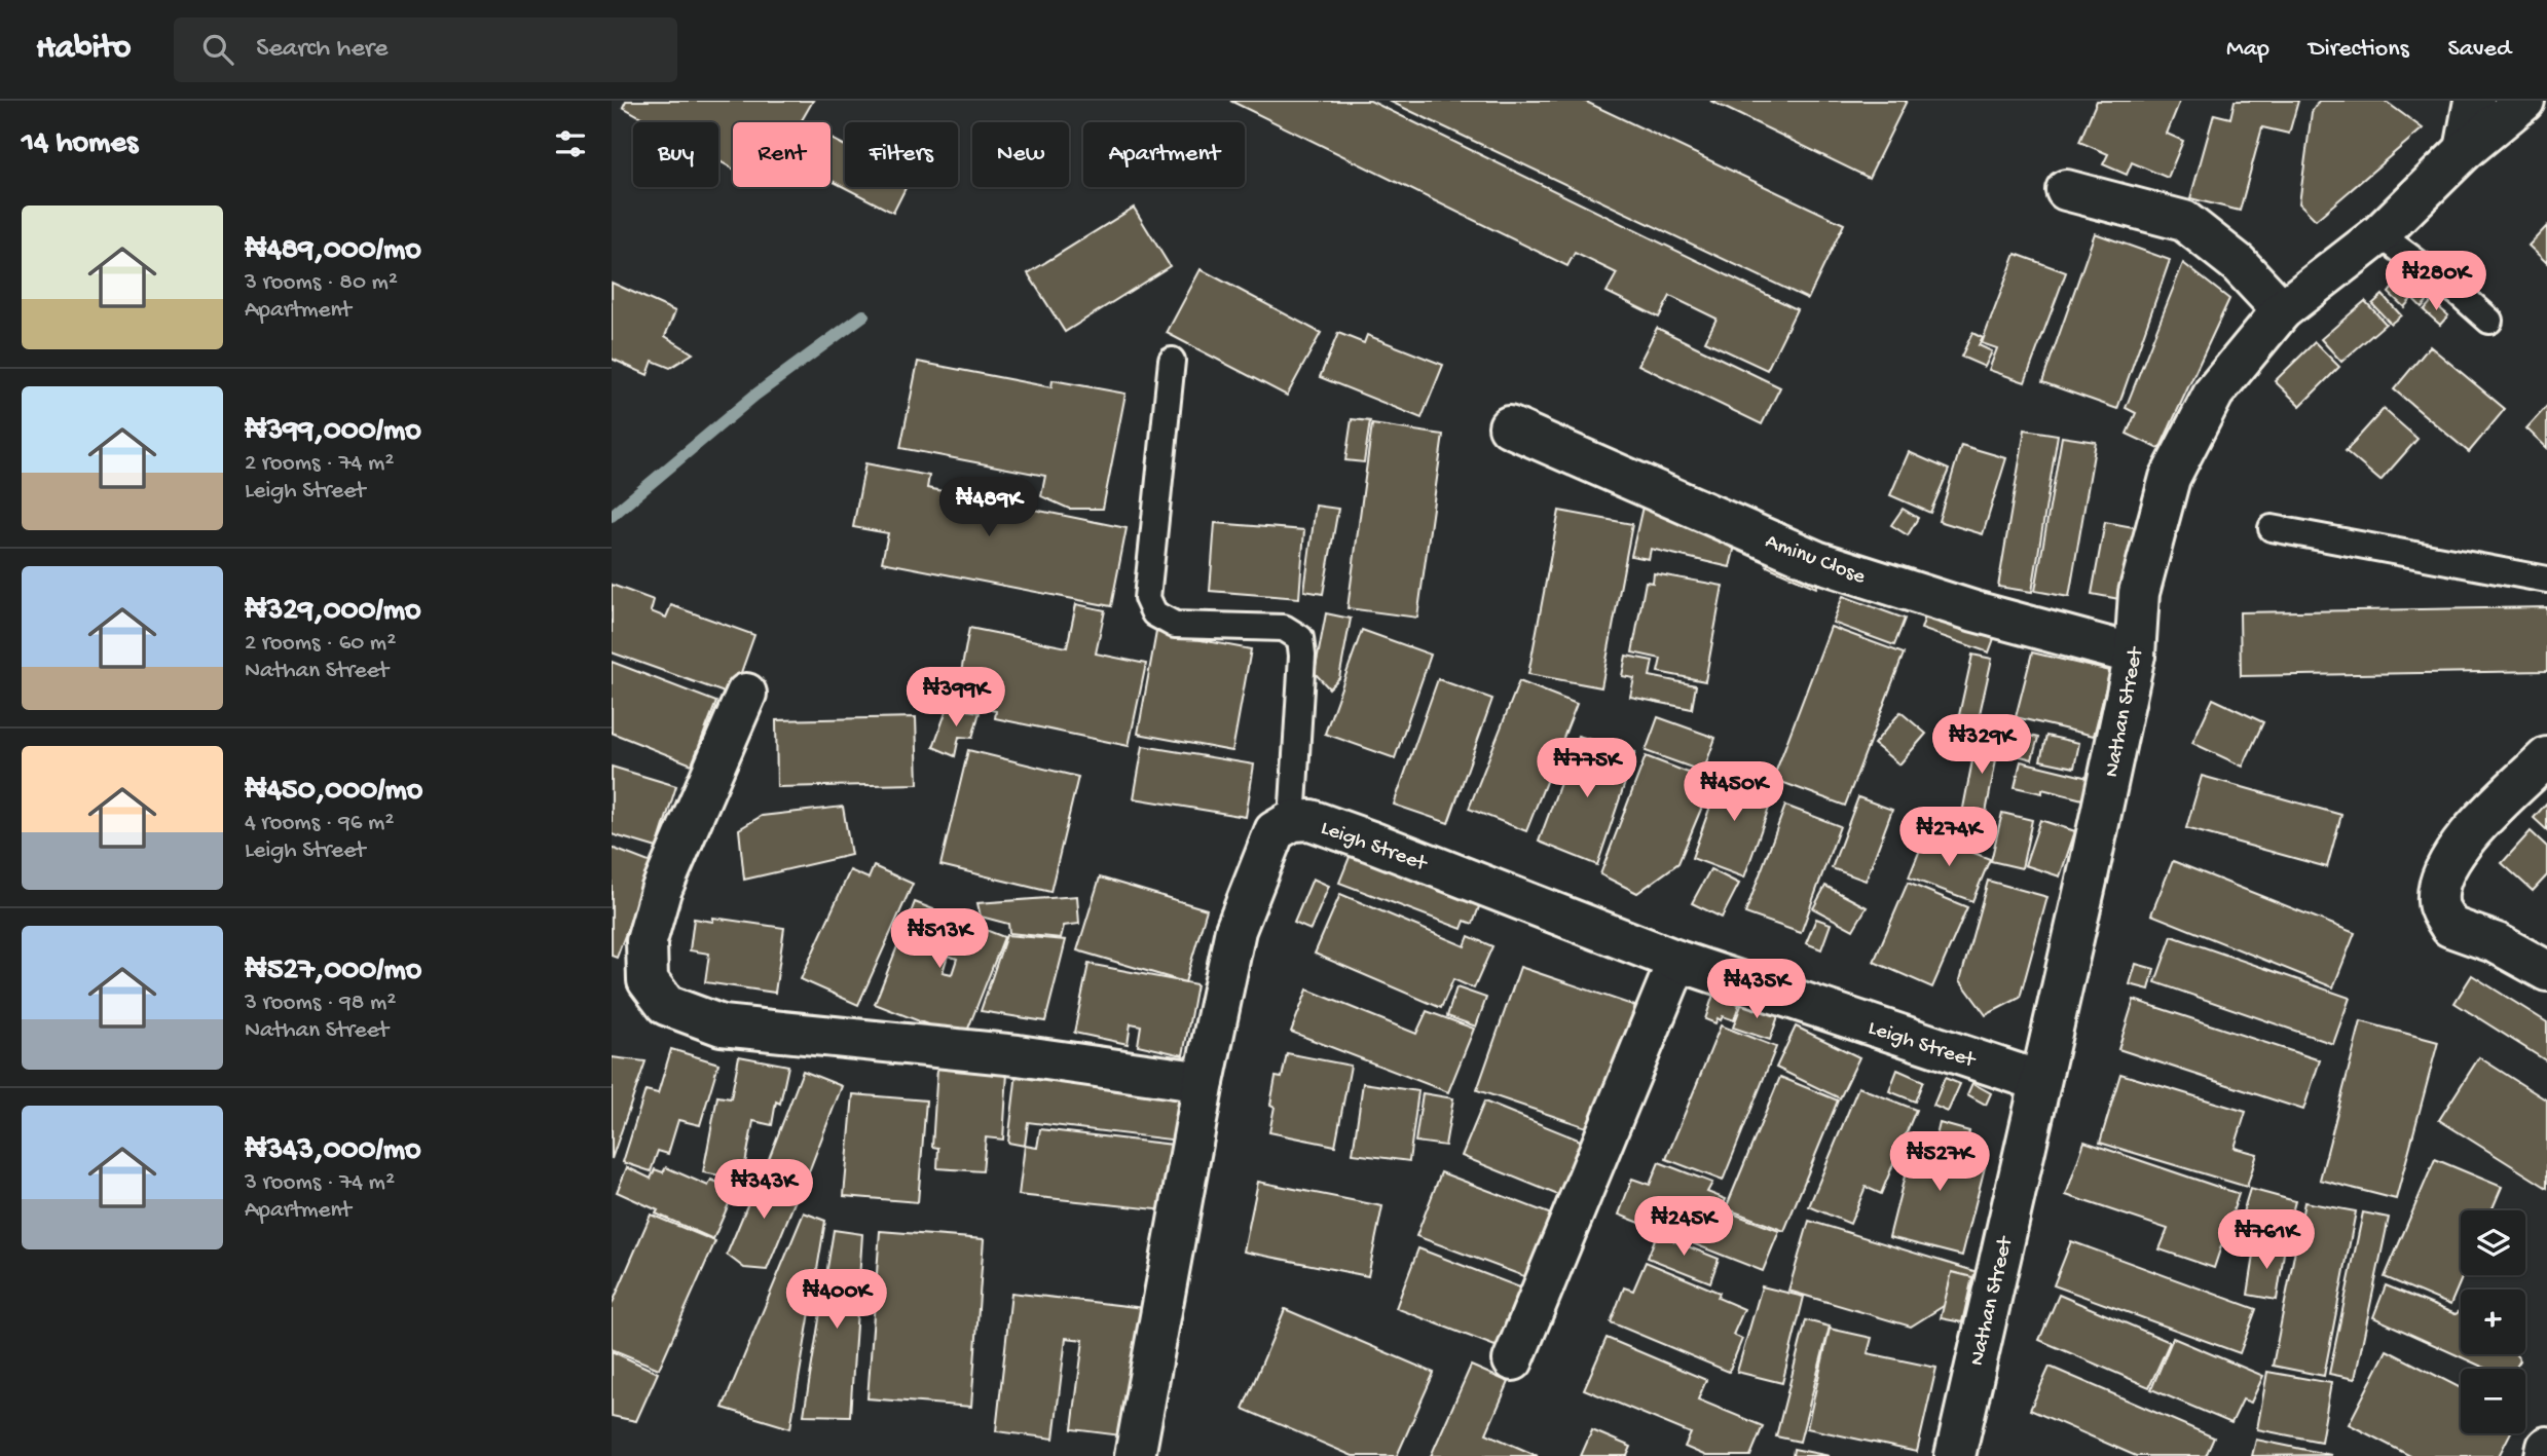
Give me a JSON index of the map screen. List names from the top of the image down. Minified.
{"streets":{"street":["Aminu Close","Nathan Street","Leigh Street"]},"crossings":[["Aminu Close","Nathan Street"],["Nathan Street","Leigh Street"]],"page":{"header":"Habito","search":"Search here","nav":["Map","Directions","Saved"],"heading":"14 homes","chip":["Buy","Rent","Filters","New","Apartment"],"list":[{"name":"₦489,000/mo","note":"3 rooms · 80 m² · Apartment"},{"name":"₦399,000/mo","note":"2 rooms · 74 m² · Leigh Street"},{"name":"₦329,000/mo","note":"2 rooms · 60 m² · Nathan Street"},{"name":"₦450,000/mo","note":"4 rooms · 96 m² · Leigh Street"},{"name":"₦527,000/mo","note":"3 rooms · 98 m² · Nathan Street"},{"name":"₦343,000/mo","note":"3 rooms · 74 m² · Apartment"}],"price":["₦280K","₦489K","₦399K","₦329K","₦775K","₦450K","₦274K","₦513K","₦435K","₦527K","₦343K","₦245K","₦761K","₦400K"],"map_buttons":["+","−"]}}
